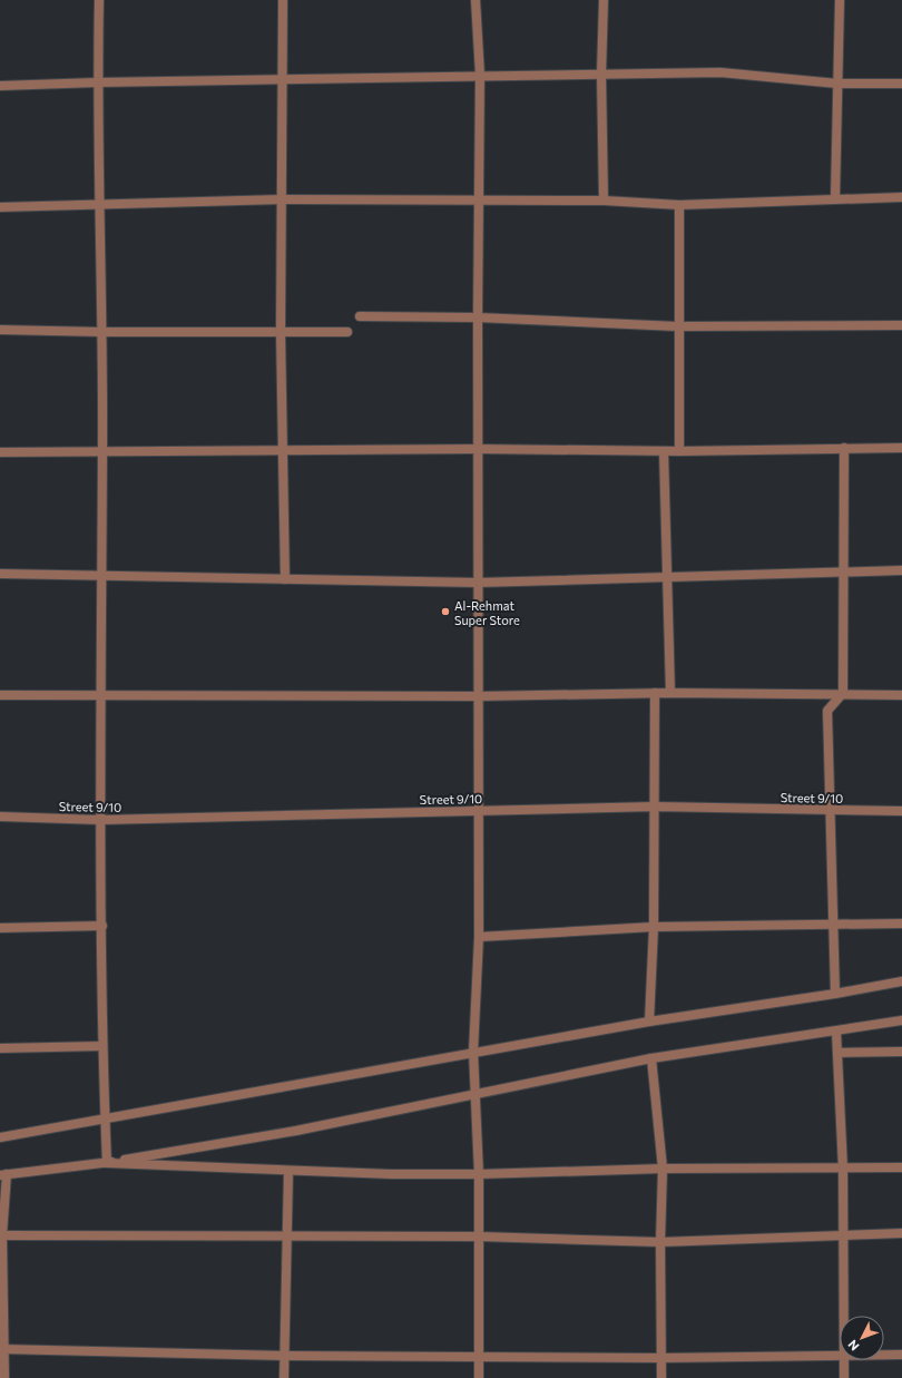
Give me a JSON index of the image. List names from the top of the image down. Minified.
{"streets":{"street":["Street 9/10"]},"places":["Al-Rehmat Super Store"],"north":"bottom left"}
